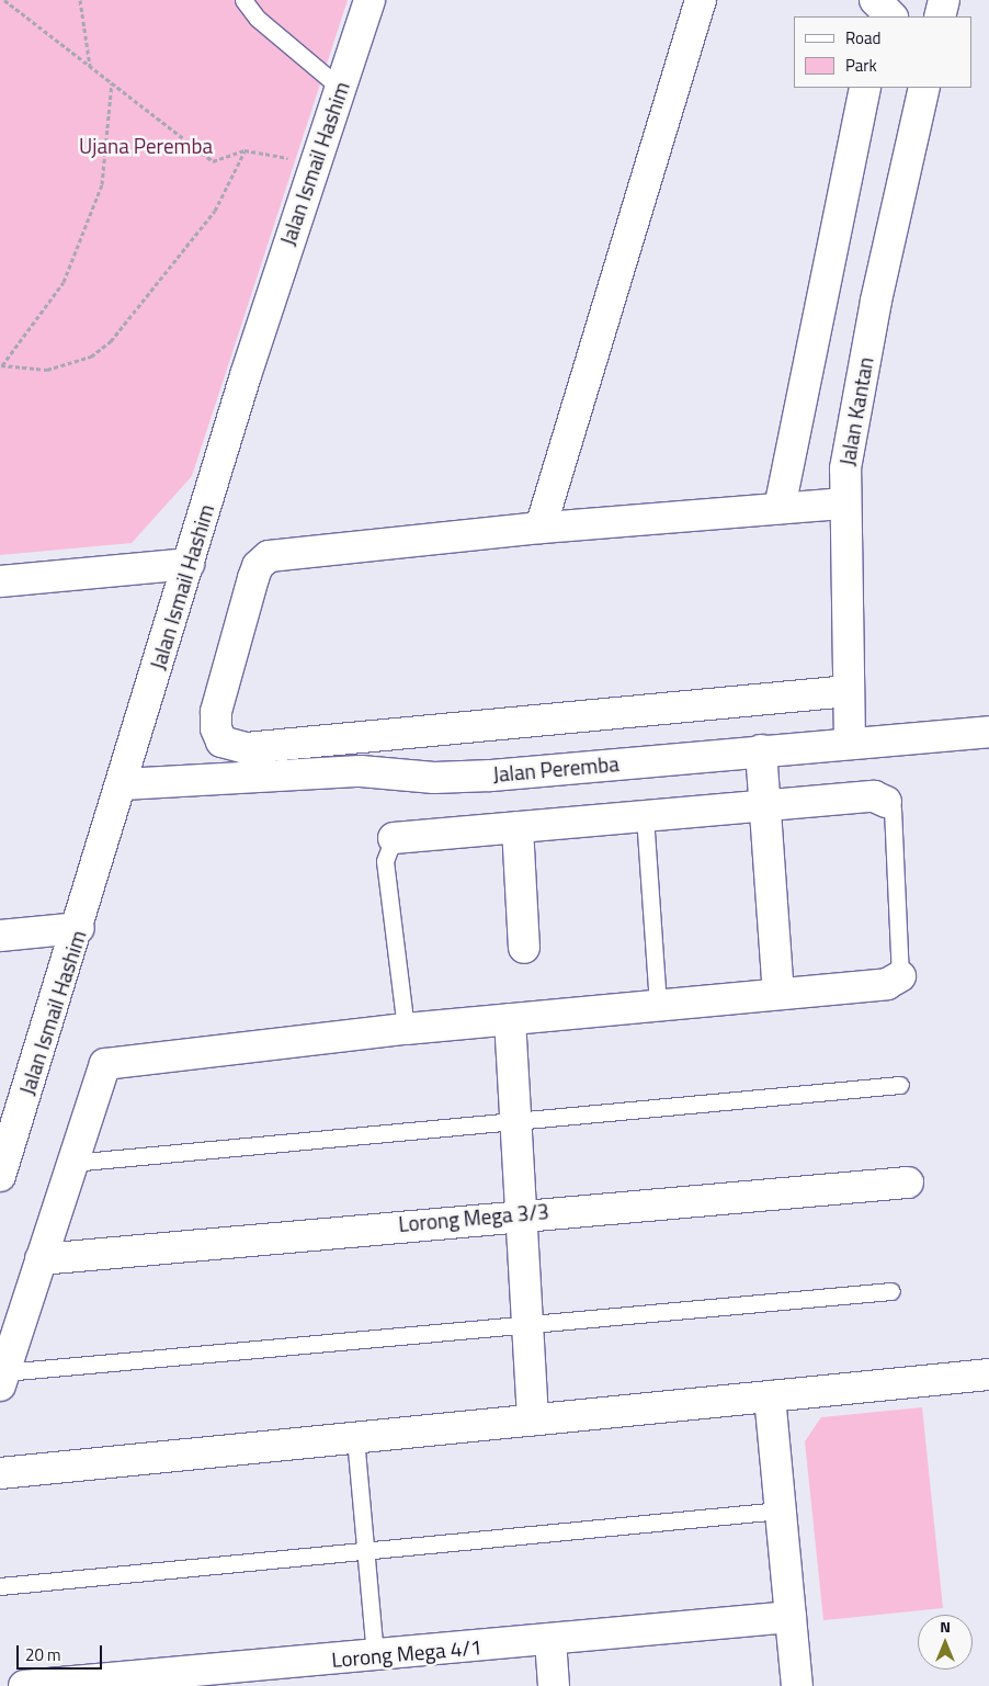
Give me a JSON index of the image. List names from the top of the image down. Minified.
{"streets":{"street":["Jalan Ismail Hashim","Jalan Kantan","Jalan Peremba","Lorong Mega 3/3","Lorong Mega 4/1"]},"crossings":[["Jalan Ismail Hashim","Jalan Peremba"],["Jalan Kantan","Jalan Peremba"]],"parks":["Ujana Peremba"],"legend":["Road","Park"],"scale_bar":"20 m","north":"top"}
